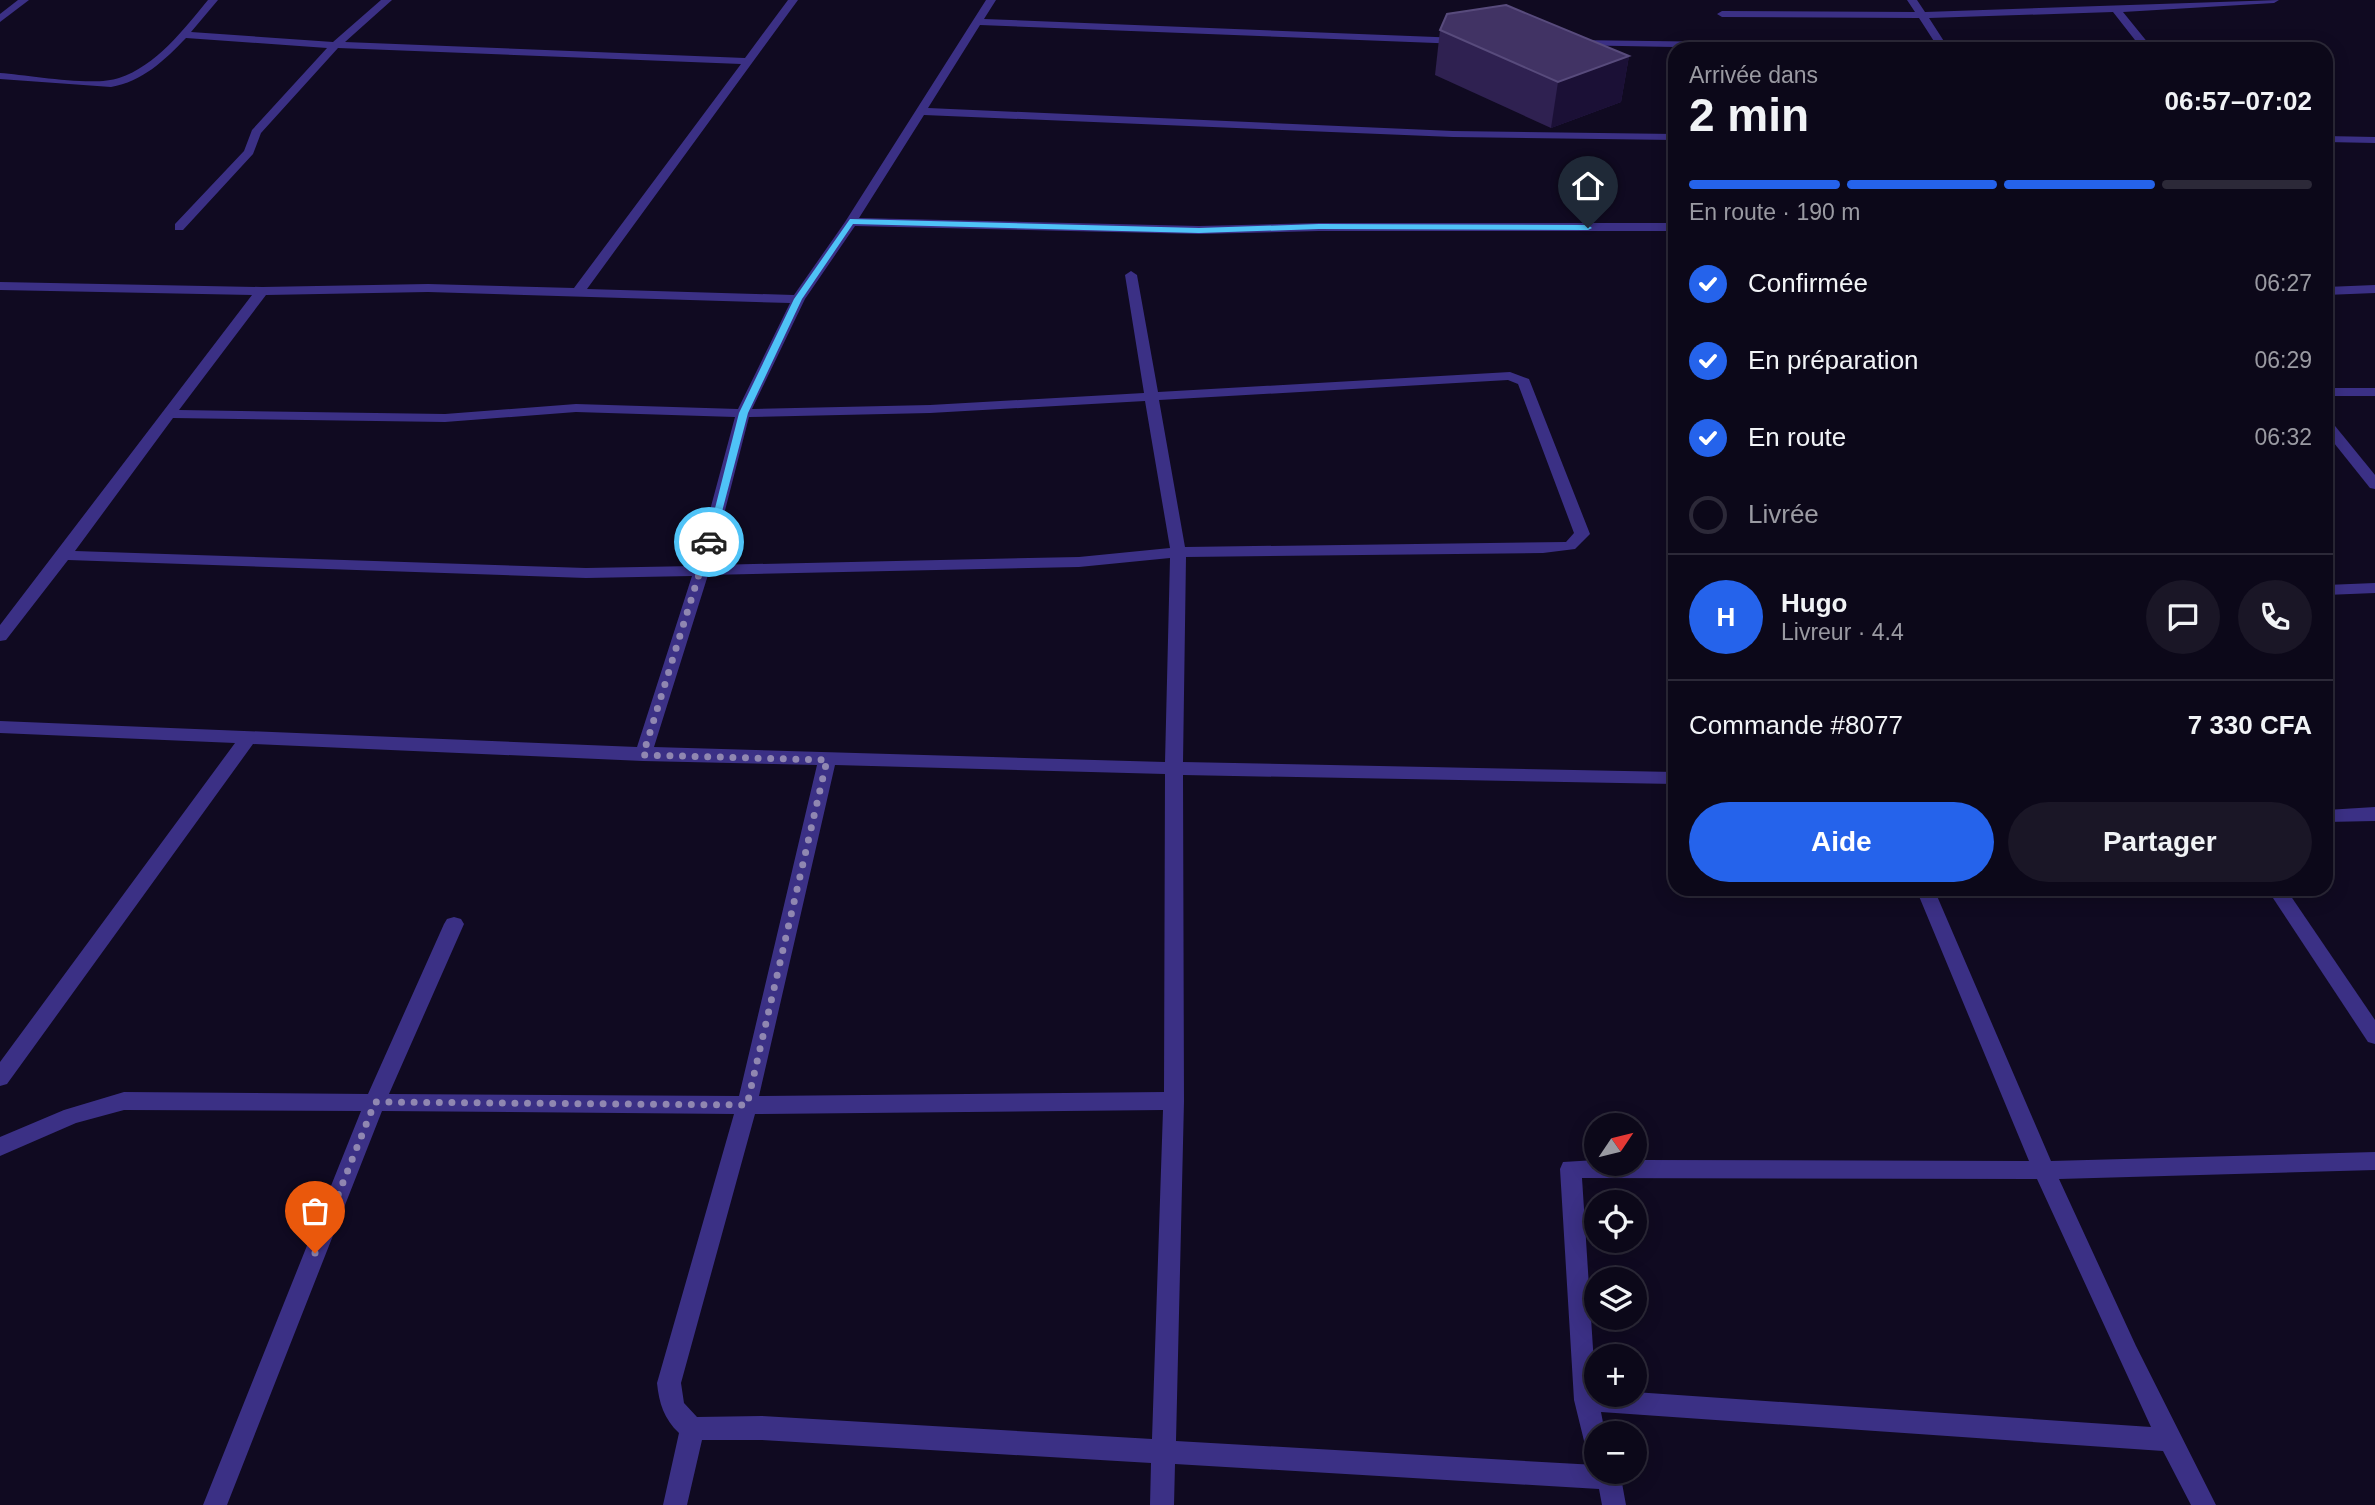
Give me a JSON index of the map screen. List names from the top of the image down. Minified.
{"north":"top right","page":{"heading":["2 min","Arrivée dans","06:57–07:02"],"panel":["Hugo","Livreur · 4.4","Commande #8077","7 330 CFA"],"bar":"En route · 190 m","list":[["Confirmée","06:27"],["En préparation","06:29"],["En route","06:32"],"Livrée"],"round":"H","buttons":["Aide","Partager"],"map_buttons":["+","−"]}}
